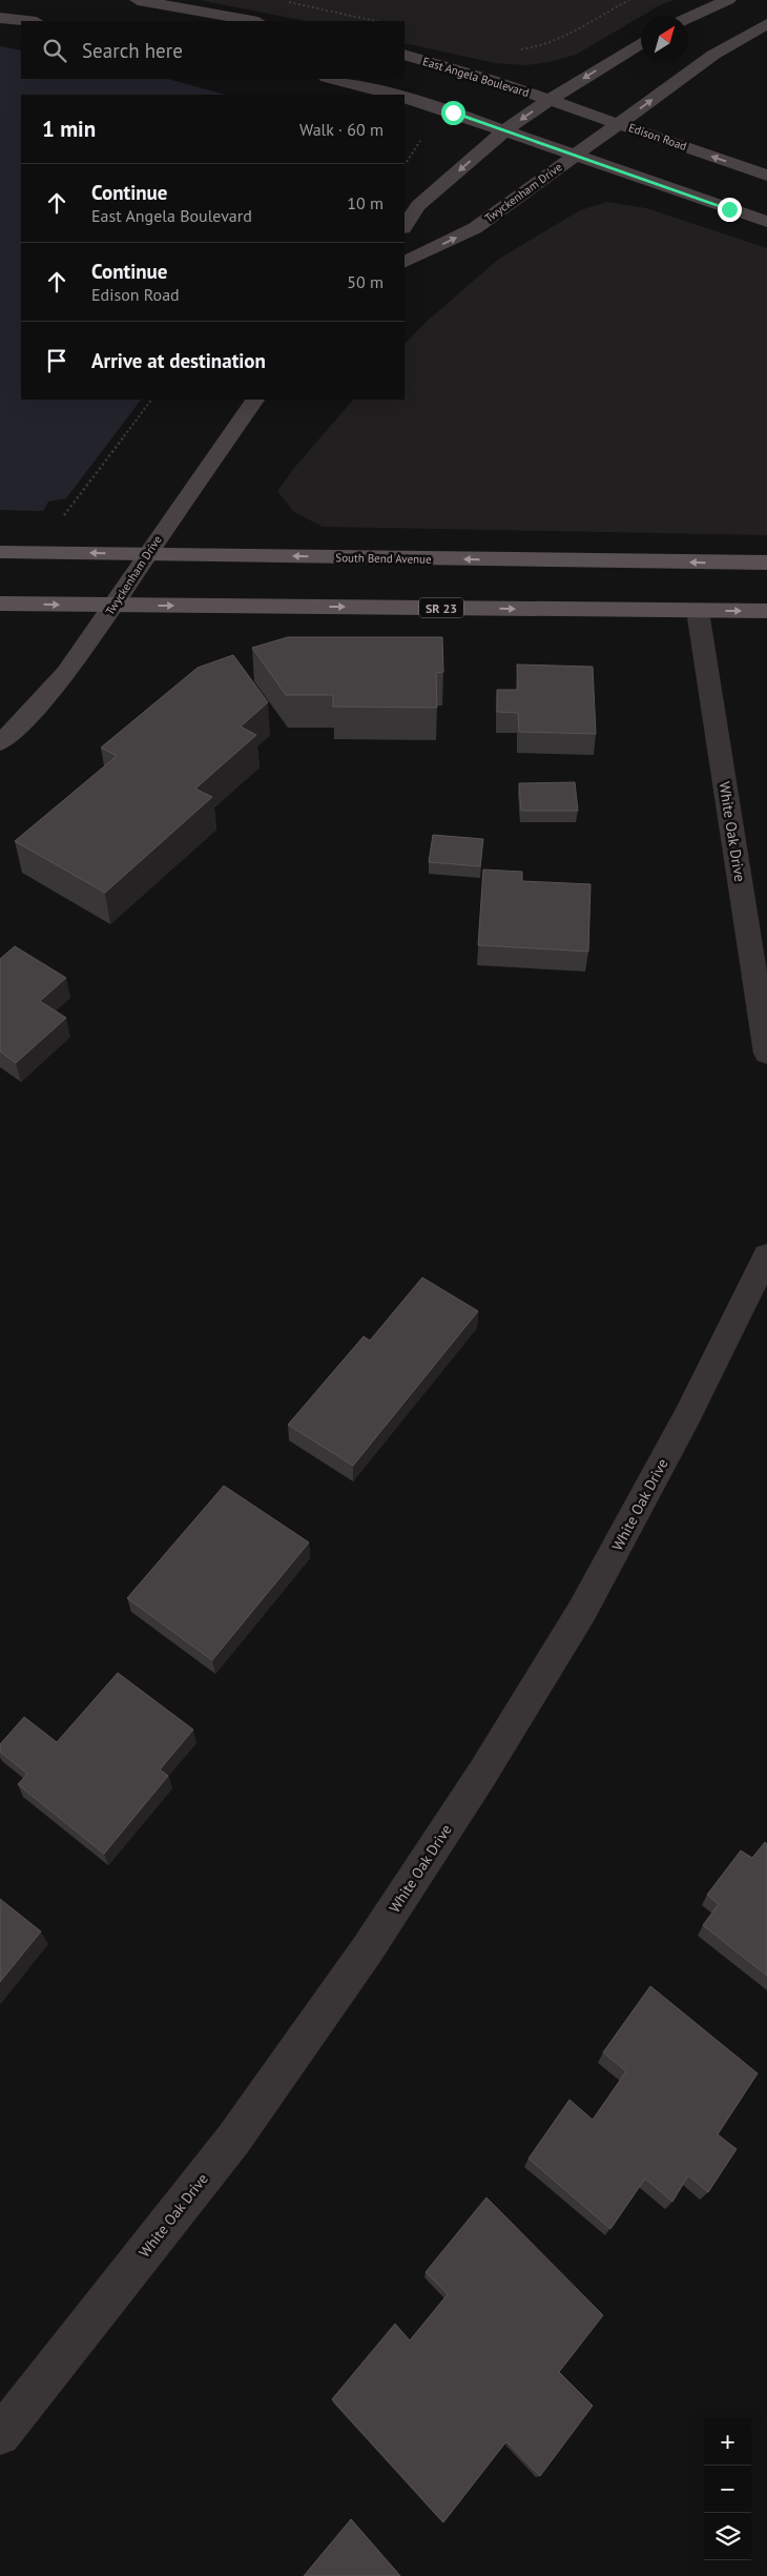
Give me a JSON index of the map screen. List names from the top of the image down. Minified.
{"streets":{"main road":["South Bend Avenue","SR 23"],"street":["East Angela Boulevard","Edison Road","Twyckenham Drive","White Oak Drive"]},"crossings":[["East Angela Boulevard","Edison Road"],["Edison Road","Twyckenham Drive"],["Twyckenham Drive","South Bend Avenue"],["Twyckenham Drive","SR 23"],["SR 23","White Oak Drive"]],"north":"top right","page":{"search":"Search here","heading":["1 min","Walk · 60 m"],"list":[["Continue","East Angela Boulevard","10 m"],["Continue","Edison Road","50 m"],"Arrive at destination"],"map_buttons":["+","−"]}}
